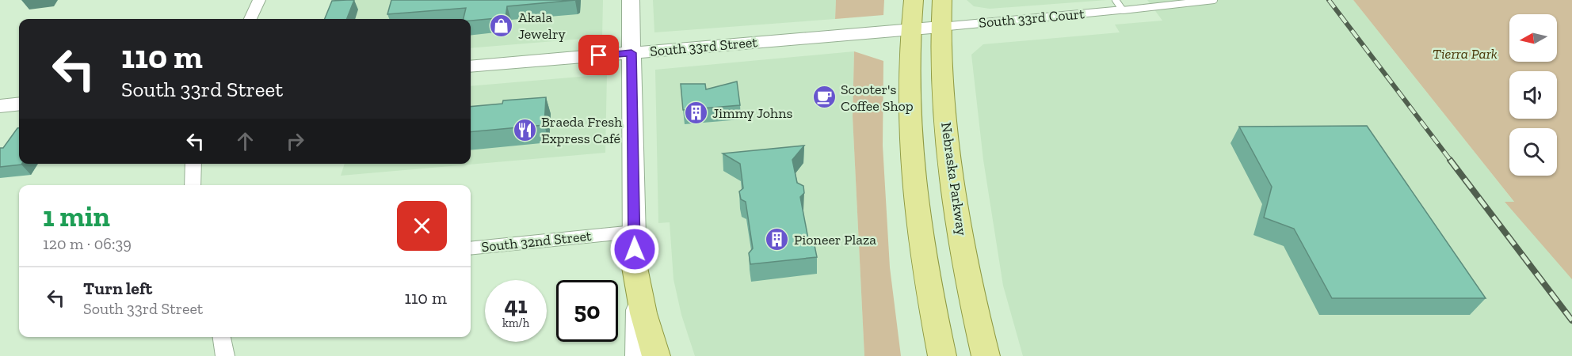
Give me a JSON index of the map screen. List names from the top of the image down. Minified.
{"streets":{"main road":["South 33rd Street","Nebraska Parkway"],"street":["South 33rd Court","South 32nd Street"]},"crossings":[["South 33rd Court","South 33rd Street"],["South 33rd Court","Nebraska Parkway"],["South 33rd Street","Nebraska Parkway"]],"parks":["Tierra Park"],"places":{"shop":["Akala Jewelry"],"cafe":["Scooter's Coffee Shop"],"building":["Jimmy Johns","Pioneer Plaza"],"restaurant":["Braeda Fresh Express Café"]},"north":"left","page":{"turn":["110 m","South 33rd Street"],"heading":["1 min","120 m · 06:39"],"list":[{"name":"Turn left","note":"South 33rd Street","value":"110 m"}],"speed":"41 km/h","limit":"50"}}
